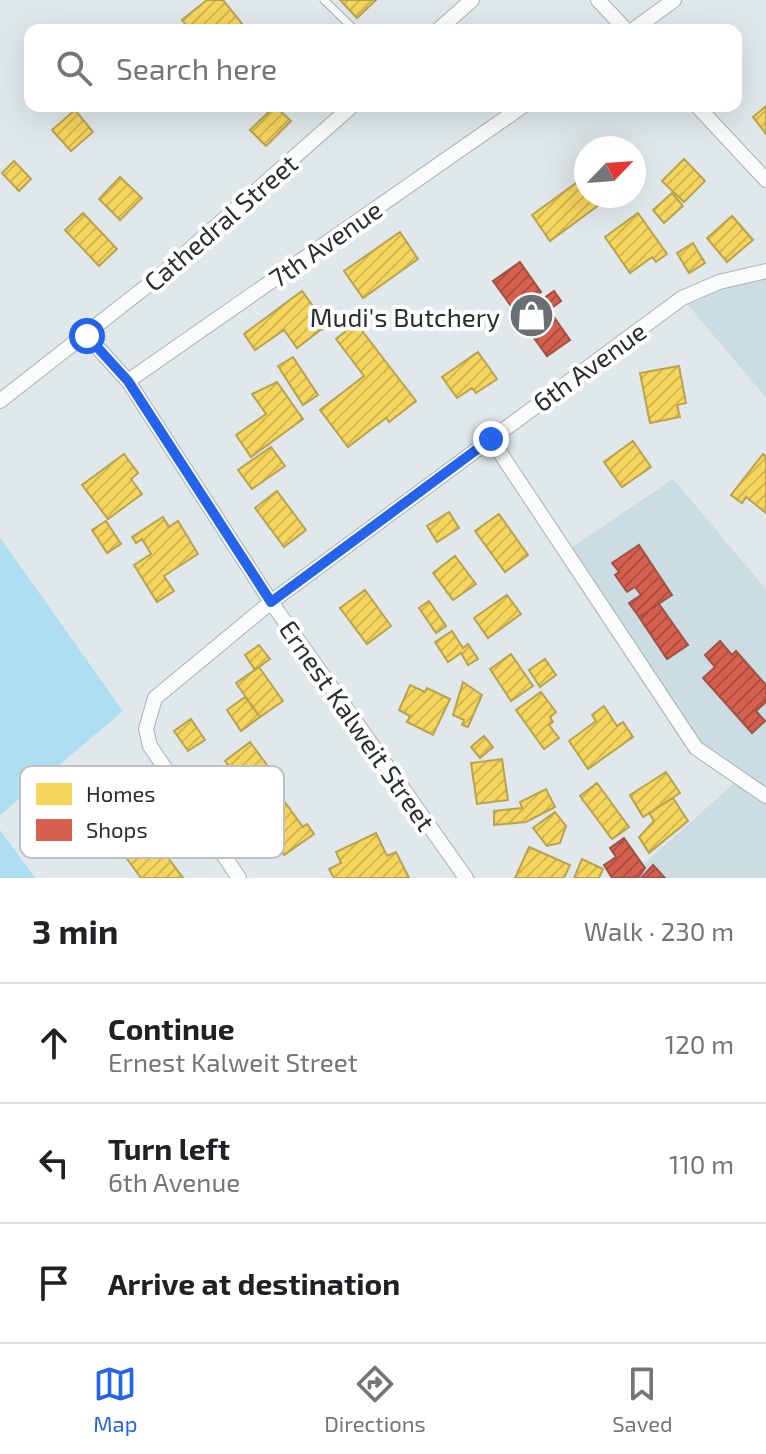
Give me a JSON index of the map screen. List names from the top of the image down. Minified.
{"streets":{"street":["Cathedral Street","7th Avenue","6th Avenue","Ernest Kalweit Street"]},"crossings":[["Cathedral Street","Ernest Kalweit Street"],["7th Avenue","Ernest Kalweit Street"],["6th Avenue","Ernest Kalweit Street"]],"places":{"shop":["Mudi's Butchery"]},"legend":["Homes","Shops"],"north":"top right","page":{"search":"Search here","heading":["3 min","Walk · 230 m"],"list":[["Continue","Ernest Kalweit Street","120 m"],["Turn left","6th Avenue","110 m"],"Arrive at destination"],"nav":["Map","Directions","Saved"]}}
